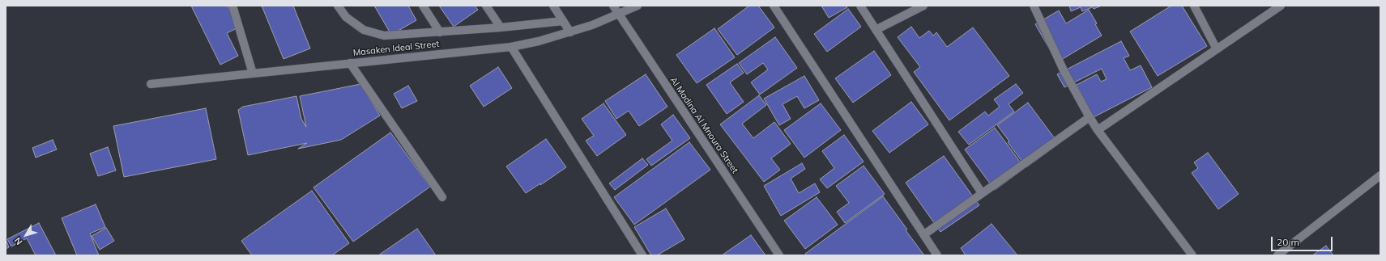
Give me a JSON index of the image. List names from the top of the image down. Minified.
{"streets":{"street":["Masaken Ideal Street","Al Madina Al Mnoura Street"]},"crossings":[["Masaken Ideal Street","Al Madina Al Mnoura Street"]],"scale_bar":"20 m","north":"bottom left"}
